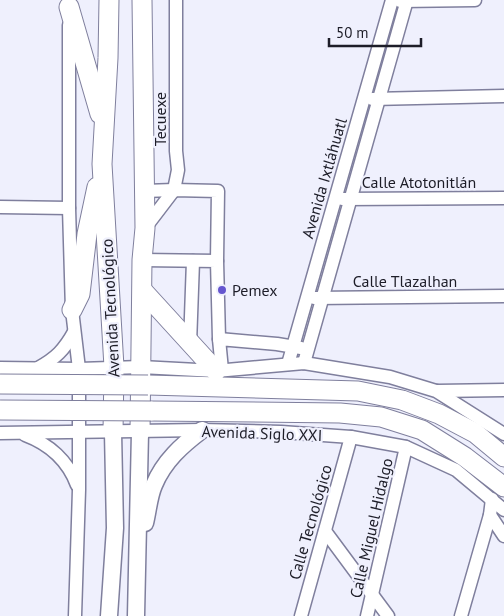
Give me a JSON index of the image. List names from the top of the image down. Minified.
{"streets":{"highway":["Avenida Tecnológico","Avenida Siglo XXI"],"street":["Tecuexe","Avenida Ixtláhuatl","Calle Atotonitlán","Calle Tlazalhan","Calle Tecnológico","Calle Miguel Hidalgo"]},"crossings":[["Tecuexe","Avenida Tecnológico"],["Avenida Ixtláhuatl","Calle Atotonitlán"],["Avenida Ixtláhuatl","Calle Tlazalhan"],["Avenida Tecnológico","Avenida Siglo XXI"],["Avenida Siglo XXI","Calle Tecnológico"],["Avenida Siglo XXI","Calle Miguel Hidalgo"]],"places":["Pemex"],"scale_bar":"50 m"}
